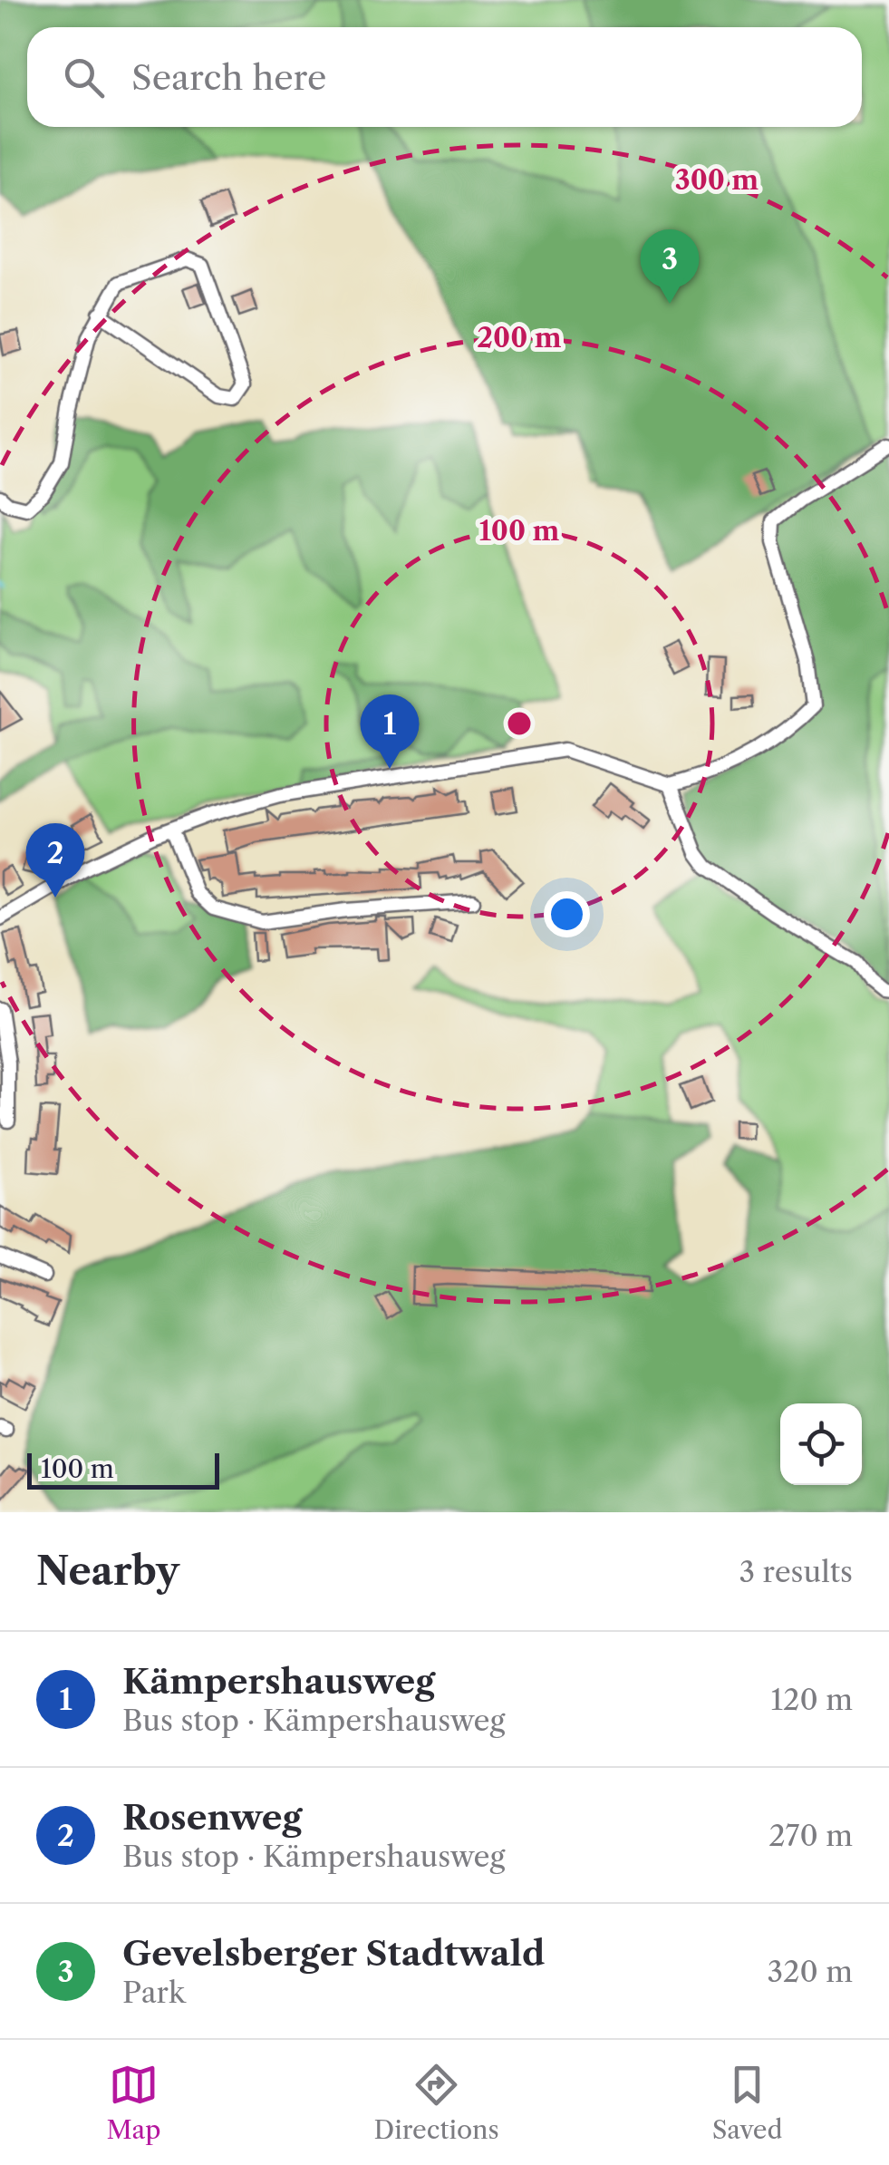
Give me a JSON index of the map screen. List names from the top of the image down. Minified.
{"scale_bar":"100 m","page":{"search":"Search here","pins":["3","1","2"],"scale":"100 m","heading":["Nearby","3 results"],"list":[{"mark":"1","name":"Kämpershausweg","note":"Bus stop · Kämpershausweg","value":"120 m"},{"mark":"2","name":"Rosenweg","note":"Bus stop · Kämpershausweg","value":"270 m"},{"mark":"3","name":"Gevelsberger Stadtwald","note":"Park","value":"320 m"}],"nav":["Map","Directions","Saved"]},"rings":["300 m","200 m","100 m"]}
